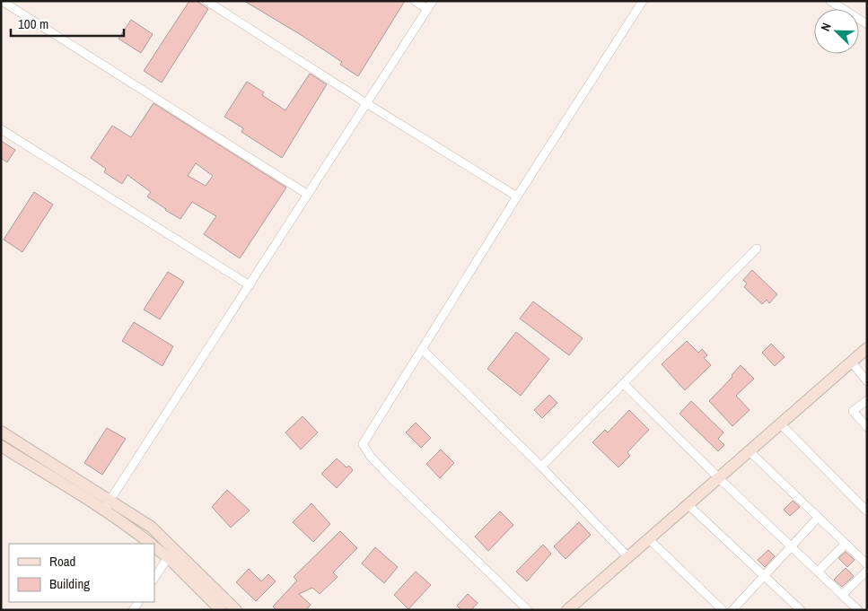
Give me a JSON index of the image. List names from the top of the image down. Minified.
{"legend":["Road","Building"],"scale_bar":"100 m","north":"top left"}
